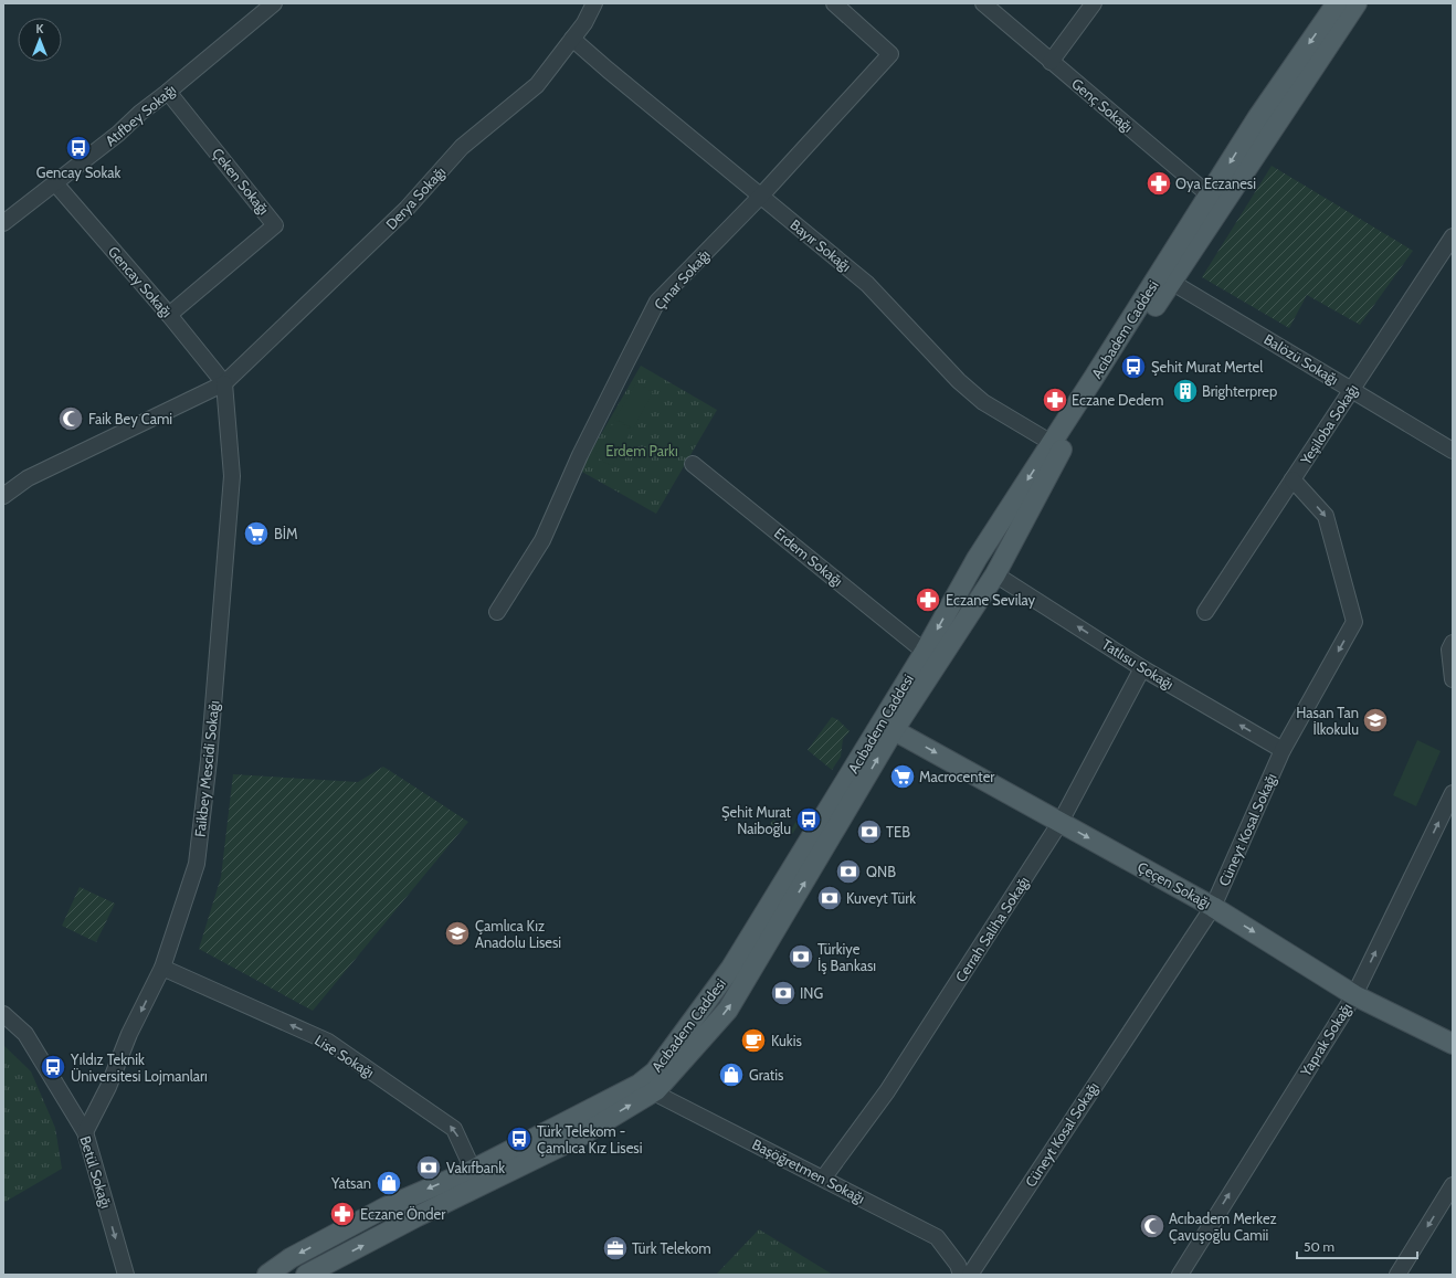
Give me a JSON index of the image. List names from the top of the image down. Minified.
{"streets":{"main road":["Acıbadem Caddesi","Çeçen Sokağı"],"street":["Genç Sokağı","Atıfbey Sokağı","Çeken Sokağı","Derya Sokağı","Bayır Sokağı","Çınar Sokağı","Gencay Sokağı","Balözü Sokağı","Yeşiloba Sokağı","Erdem Sokağı","Tatlısu Sokağı","Faikbey Mescidi Sokağı","Cüneyt Kosal Sokağı","Cerrah Saliha Sokağı","Yaprak Sokağı","Lise Sokağı","Başöğretmen Sokağı","Betül Sokağı"]},"crossings":[["Genç Sokağı","Acıbadem Caddesi"],["Atıfbey Sokağı","Çeken Sokağı"],["Atıfbey Sokağı","Gencay Sokağı"],["Çeken Sokağı","Gencay Sokağı"],["Derya Sokağı","Bayır Sokağı"],["Derya Sokağı","Gencay Sokağı"],["Derya Sokağı","Faikbey Mescidi Sokağı"],["Bayır Sokağı","Çınar Sokağı"],["Bayır Sokağı","Acıbadem Caddesi"],["Gencay Sokağı","Faikbey Mescidi Sokağı"],["Acıbadem Caddesi","Balözü Sokağı"],["Acıbadem Caddesi","Erdem Sokağı"],["Acıbadem Caddesi","Tatlısu Sokağı"],["Acıbadem Caddesi","Çeçen Sokağı"],["Acıbadem Caddesi","Lise Sokağı"],["Acıbadem Caddesi","Başöğretmen Sokağı"],["Balözü Sokağı","Yeşiloba Sokağı"],["Yeşiloba Sokağı","Cüneyt Kosal Sokağı"],["Tatlısu Sokağı","Cüneyt Kosal Sokağı"],["Tatlısu Sokağı","Cerrah Saliha Sokağı"],["Faikbey Mescidi Sokağı","Lise Sokağı"],["Faikbey Mescidi Sokağı","Betül Sokağı"],["Cüneyt Kosal Sokağı","Çeçen Sokağı"],["Çeçen Sokağı","Cerrah Saliha Sokağı"],["Çeçen Sokağı","Yaprak Sokağı"],["Cerrah Saliha Sokağı","Başöğretmen Sokağı"]],"one_way":["Tatlısu Sokağı","Çeçen Sokağı","Yaprak Sokağı","Lise Sokağı","Betül Sokağı"],"parks":["Erdem Parkı"],"places":{"bus stop":["Gencay Sokak","Şehit Murat Mertel","Şehit Murat Naiboğlu","Yıldız Teknik Üniversitesi Lojmanları","Türk Telekom - Çamlıca Kız Lisesi"],"pharmacy":["Oya Eczanesi","Eczane Dedem","Eczane Sevilay","Eczane Önder"],"building":["Brighterprep"],"mosque":["Faik Bey Cami","Acıbadem Merkez Çavuşoğlu Camii"],"supermarket":["BİM","Macrocenter"],"school or university":["Hasan Tan İlkokulu","Çamlıca Kız Anadolu Lisesi"],"bank":["TEB","QNB","Kuveyt Türk","Türkiye İş Bankası","ING","Vakıfbank"],"cafe":["Kukis"],"shop":["Gratis","Yatsan"],"office":["Türk Telekom"]},"scale_bar":"50 m","north":"top"}
